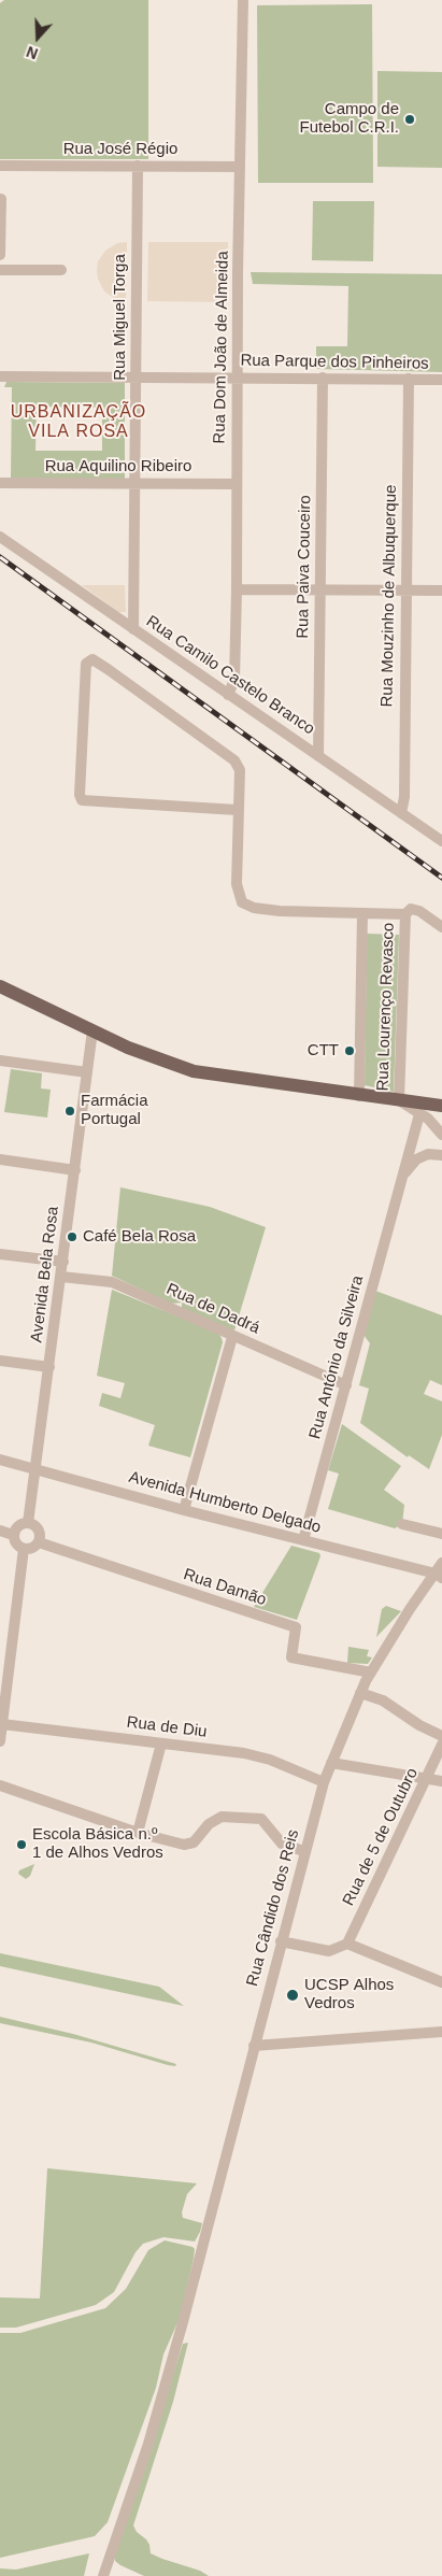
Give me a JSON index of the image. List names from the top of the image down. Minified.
{"streets":{"street":["Rua José Régio","Rua Miguel Torga","Rua Dom João de Almeida","Rua Parque dos Pinheiros","Rua Aquilino Ribeiro","Rua Paiva Couceiro","Rua Mouzinho de Albuquerque","Rua Camilo Castelo Branco","Rua Lourenço Revasco","Avenida Bela Rosa","Rua de Dadrá","Rua António da Silveira","Avenida Humberto Delgado","Rua Damão","Rua de Diu","Rua de 5 de Outubro","Rua Cândido dos Reis"]},"crossings":[["Rua José Régio","Rua Miguel Torga"],["Rua José Régio","Rua Dom João de Almeida"],["Rua Miguel Torga","Rua Parque dos Pinheiros"],["Rua Miguel Torga","Rua Aquilino Ribeiro"],["Rua Miguel Torga","Rua Camilo Castelo Branco"],["Rua Dom João de Almeida","Rua Parque dos Pinheiros"],["Rua Dom João de Almeida","Rua Aquilino Ribeiro"],["Rua Dom João de Almeida","Rua Camilo Castelo Branco"],["Rua Parque dos Pinheiros","Rua Paiva Couceiro"],["Rua Parque dos Pinheiros","Rua Mouzinho de Albuquerque"],["Rua Paiva Couceiro","Rua Camilo Castelo Branco"],["Rua Mouzinho de Albuquerque","Rua Camilo Castelo Branco"],["Avenida Bela Rosa","Rua de Dadrá"],["Avenida Bela Rosa","Avenida Humberto Delgado"],["Avenida Bela Rosa","Rua Damão"],["Rua de Dadrá","Rua António da Silveira"],["Rua António da Silveira","Avenida Humberto Delgado"],["Avenida Humberto Delgado","Rua Cândido dos Reis"],["Rua Damão","Rua Cândido dos Reis"],["Rua de Diu","Rua Cândido dos Reis"]],"districts":["URBANIZAÇÃO VILA ROSA"],"places":["Campo de Futebol C.R.I.","CTT","Farmácia Portugal","Café Bela Rosa","Escola Básica n.º 1 de Alhos Vedros","UCSP Alhos Vedros"],"north":"bottom"}
